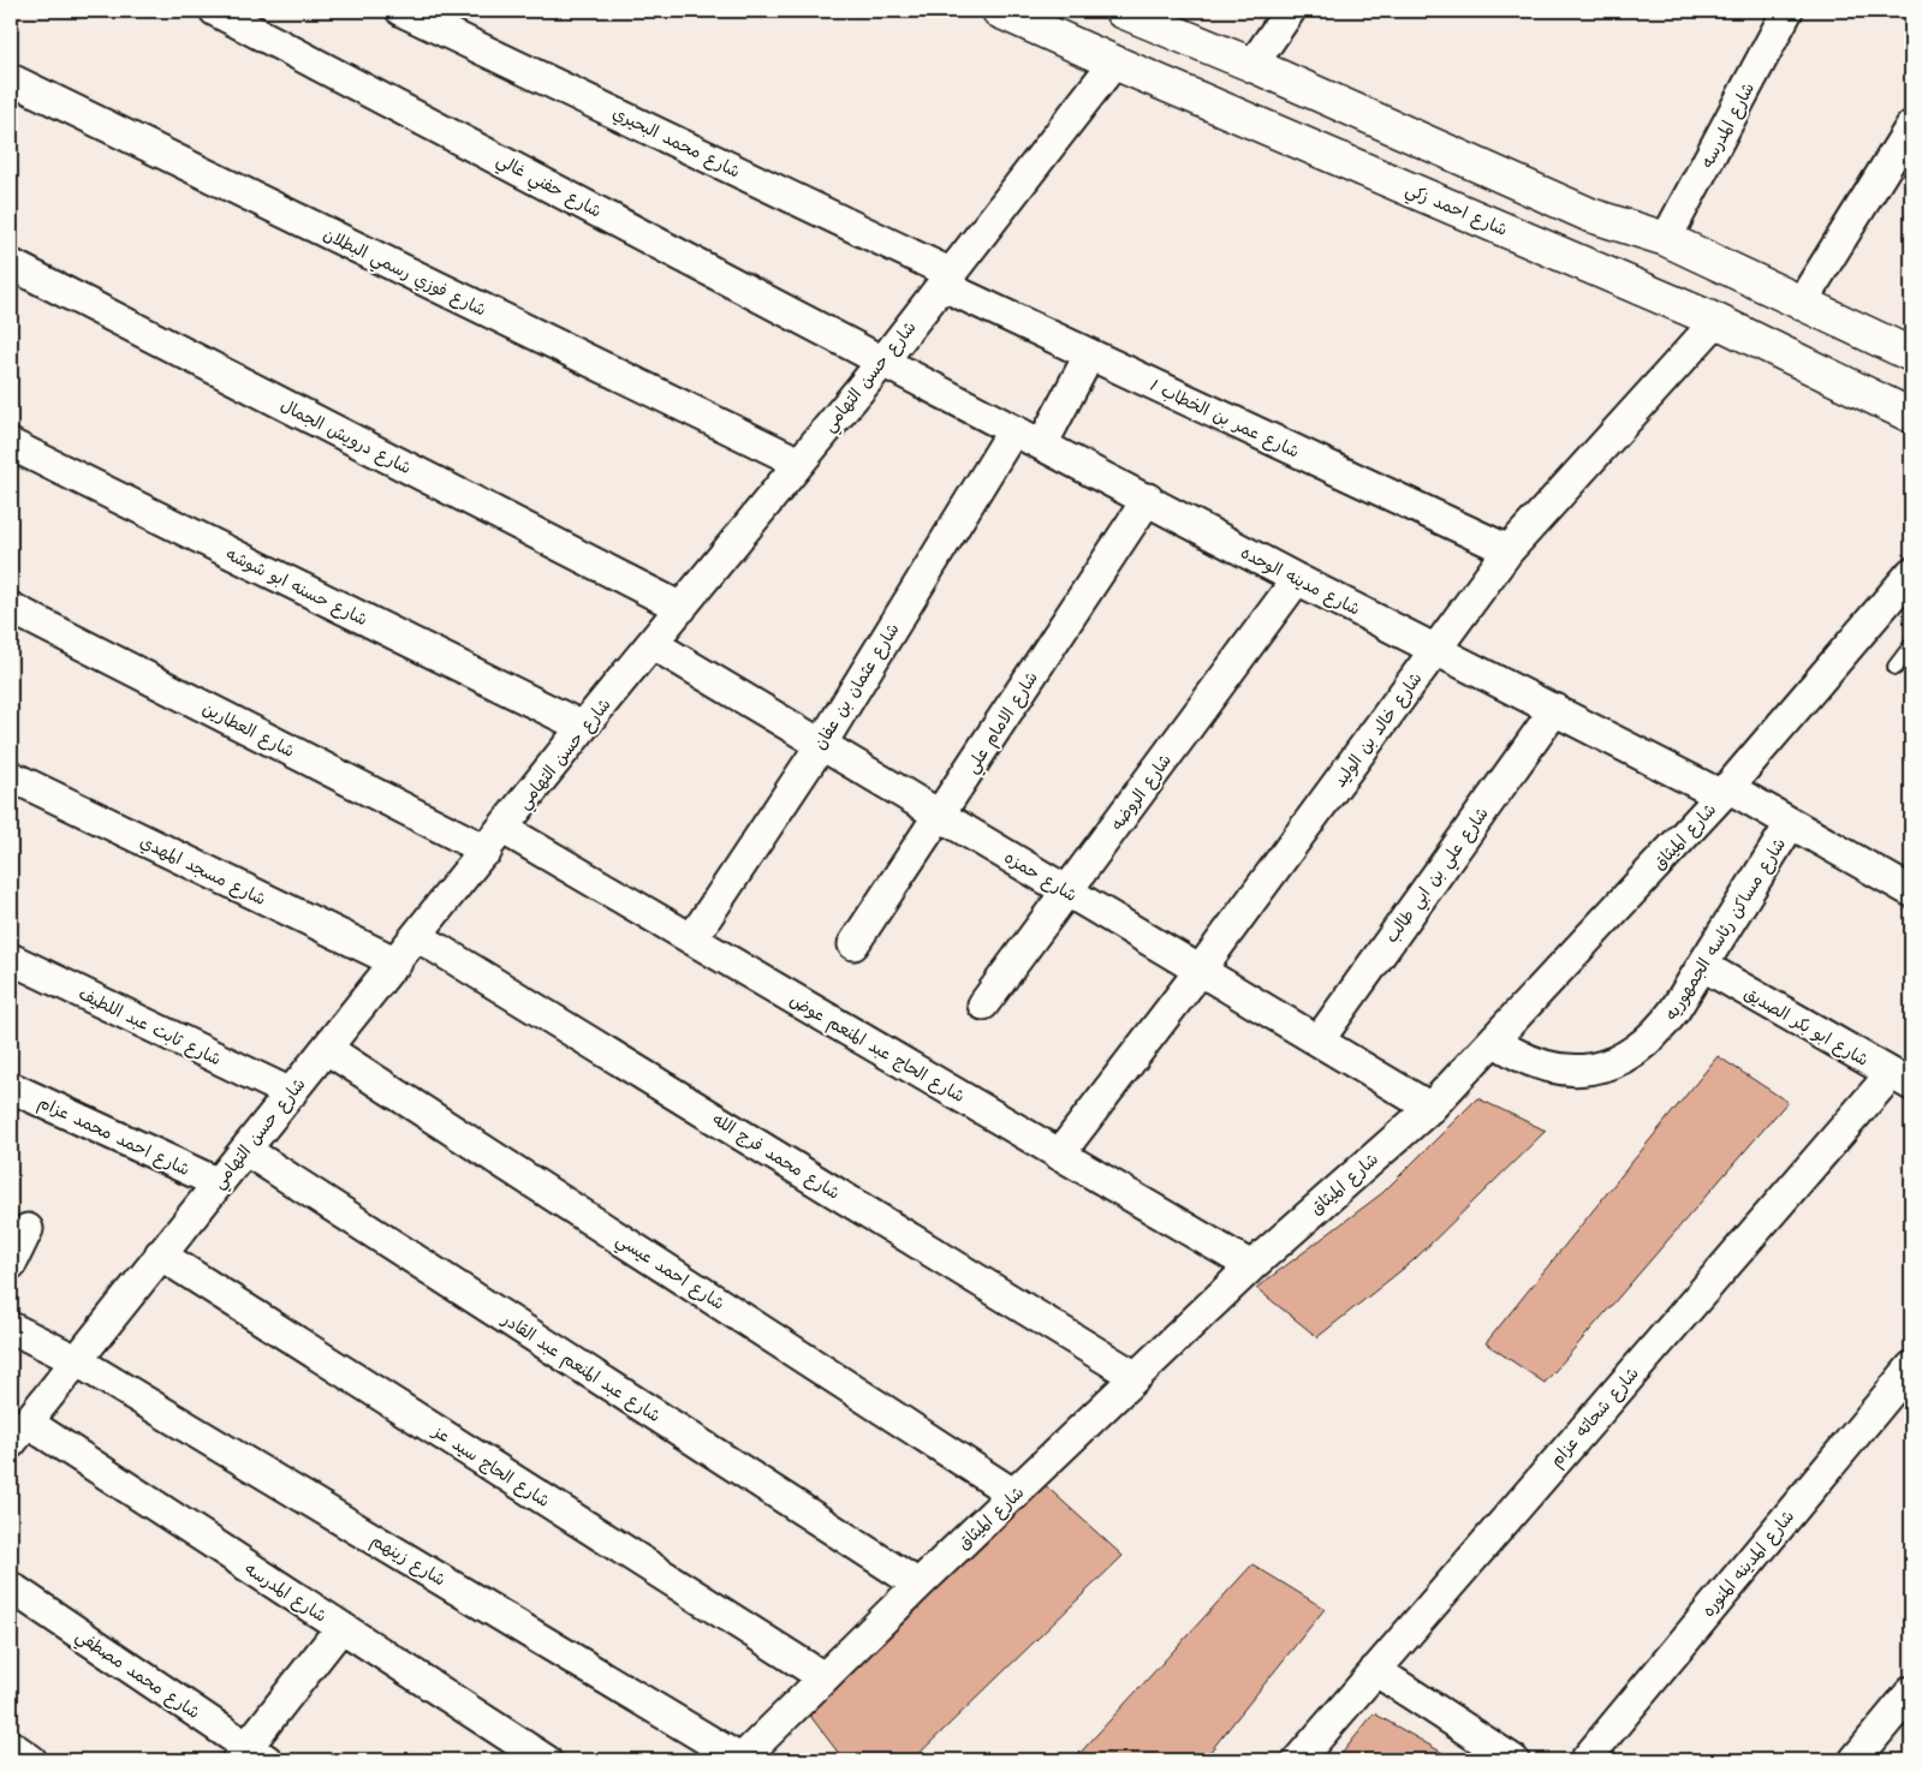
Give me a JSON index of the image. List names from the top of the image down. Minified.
{"streets":{"street":["شارع المدرسه","شارع محمد البحيري","شارع حفني غالي","شارع احمد زكي","شارع فوزي رسمي البطلان","شارع حسن التهامي","شارع عمر بن الخطاب 1","شارع درويش الجمال","شارع مدينه الوحده","شارع حسنه ابو شوشه","شارع عثمان بن عفان","شارع الامام علي","شارع العطارين","شارع خالد بن الوليد","شارع الروضه","شارع الميثاق","شارع مسجد المهدي","شارع علي بن ابي طالب","شارع حمزه","شارع مساكن رئاسه الجمهوريه","شارع ثابت عبد اللطيف","شارع ابو بكر الصديق","شارع الحاج عبد المنعم عوض","شارع احمد محمد عزام","شارع محمد فرج الله","شارع احمد عيسي","شارع عبد المنعم عبد القادر","شارع شحاته عزام","شارع الحاج سيد عز","شارع زينهم","شارع المدينه المنوره","شارع محمد مصطفي"]},"crossings":[["شارع المدرسه","شارع حسن التهامي"],["شارع محمد البحيري","شارع حسن التهامي"],["شارع محمد البحيري","شارع عمر بن الخطاب 1"],["شارع حفني غالي","شارع حسن التهامي"],["شارع حفني غالي","شارع مدينه الوحده"],["شارع احمد زكي","شارع حسن التهامي"],["شارع احمد زكي","شارع خالد بن الوليد"],["شارع فوزي رسمي البطلان","شارع حسن التهامي"],["شارع حسن التهامي","شارع عمر بن الخطاب 1"],["شارع حسن التهامي","شارع درويش الجمال"],["شارع حسن التهامي","شارع مدينه الوحده"],["شارع حسن التهامي","شارع حسنه ابو شوشه"],["شارع حسن التهامي","شارع العطارين"],["شارع حسن التهامي","شارع مسجد المهدي"],["شارع حسن التهامي","شارع حمزه"],["شارع حسن التهامي","شارع ثابت عبد اللطيف"],["شارع حسن التهامي","شارع الحاج عبد المنعم عوض"],["شارع حسن التهامي","شارع احمد محمد عزام"],["شارع حسن التهامي","شارع محمد فرج الله"],["شارع حسن التهامي","شارع احمد عيسي"],["شارع حسن التهامي","شارع عبد المنعم عبد القادر"],["شارع حسن التهامي","شارع الحاج سيد عز"],["شارع حسن التهامي","شارع زينهم"],["شارع عمر بن الخطاب 1","شارع خالد بن الوليد"],["شارع مدينه الوحده","شارع عثمان بن عفان"],["شارع مدينه الوحده","شارع الامام علي"],["شارع مدينه الوحده","شارع خالد بن الوليد"],["شارع مدينه الوحده","شارع الروضه"],["شارع مدينه الوحده","شارع الميثاق"],["شارع مدينه الوحده","شارع علي بن ابي طالب"],["شارع عثمان بن عفان","شارع حمزه"],["شارع عثمان بن عفان","شارع الحاج عبد المنعم عوض"],["شارع الامام علي","شارع حمزه"],["شارع العطارين","شارع الحاج عبد المنعم عوض"],["شارع خالد بن الوليد","شارع حمزه"],["شارع خالد بن الوليد","شارع الحاج عبد المنعم عوض"],["شارع الروضه","شارع حمزه"],["شارع الميثاق","شارع حمزه"],["شارع الميثاق","شارع مساكن رئاسه الجمهوريه"],["شارع الميثاق","شارع الحاج عبد المنعم عوض"],["شارع الميثاق","شارع محمد فرج الله"],["شارع الميثاق","شارع احمد عيسي"],["شارع الميثاق","شارع عبد المنعم عبد القادر"],["شارع الميثاق","شارع الحاج سيد عز"],["شارع الميثاق","شارع زينهم"],["شارع علي بن ابي طالب","شارع حمزه"],["شارع مساكن رئاسه الجمهوريه","شارع ابو بكر الصديق"],["شارع ابو بكر الصديق","شارع شحاته عزام"]]}
